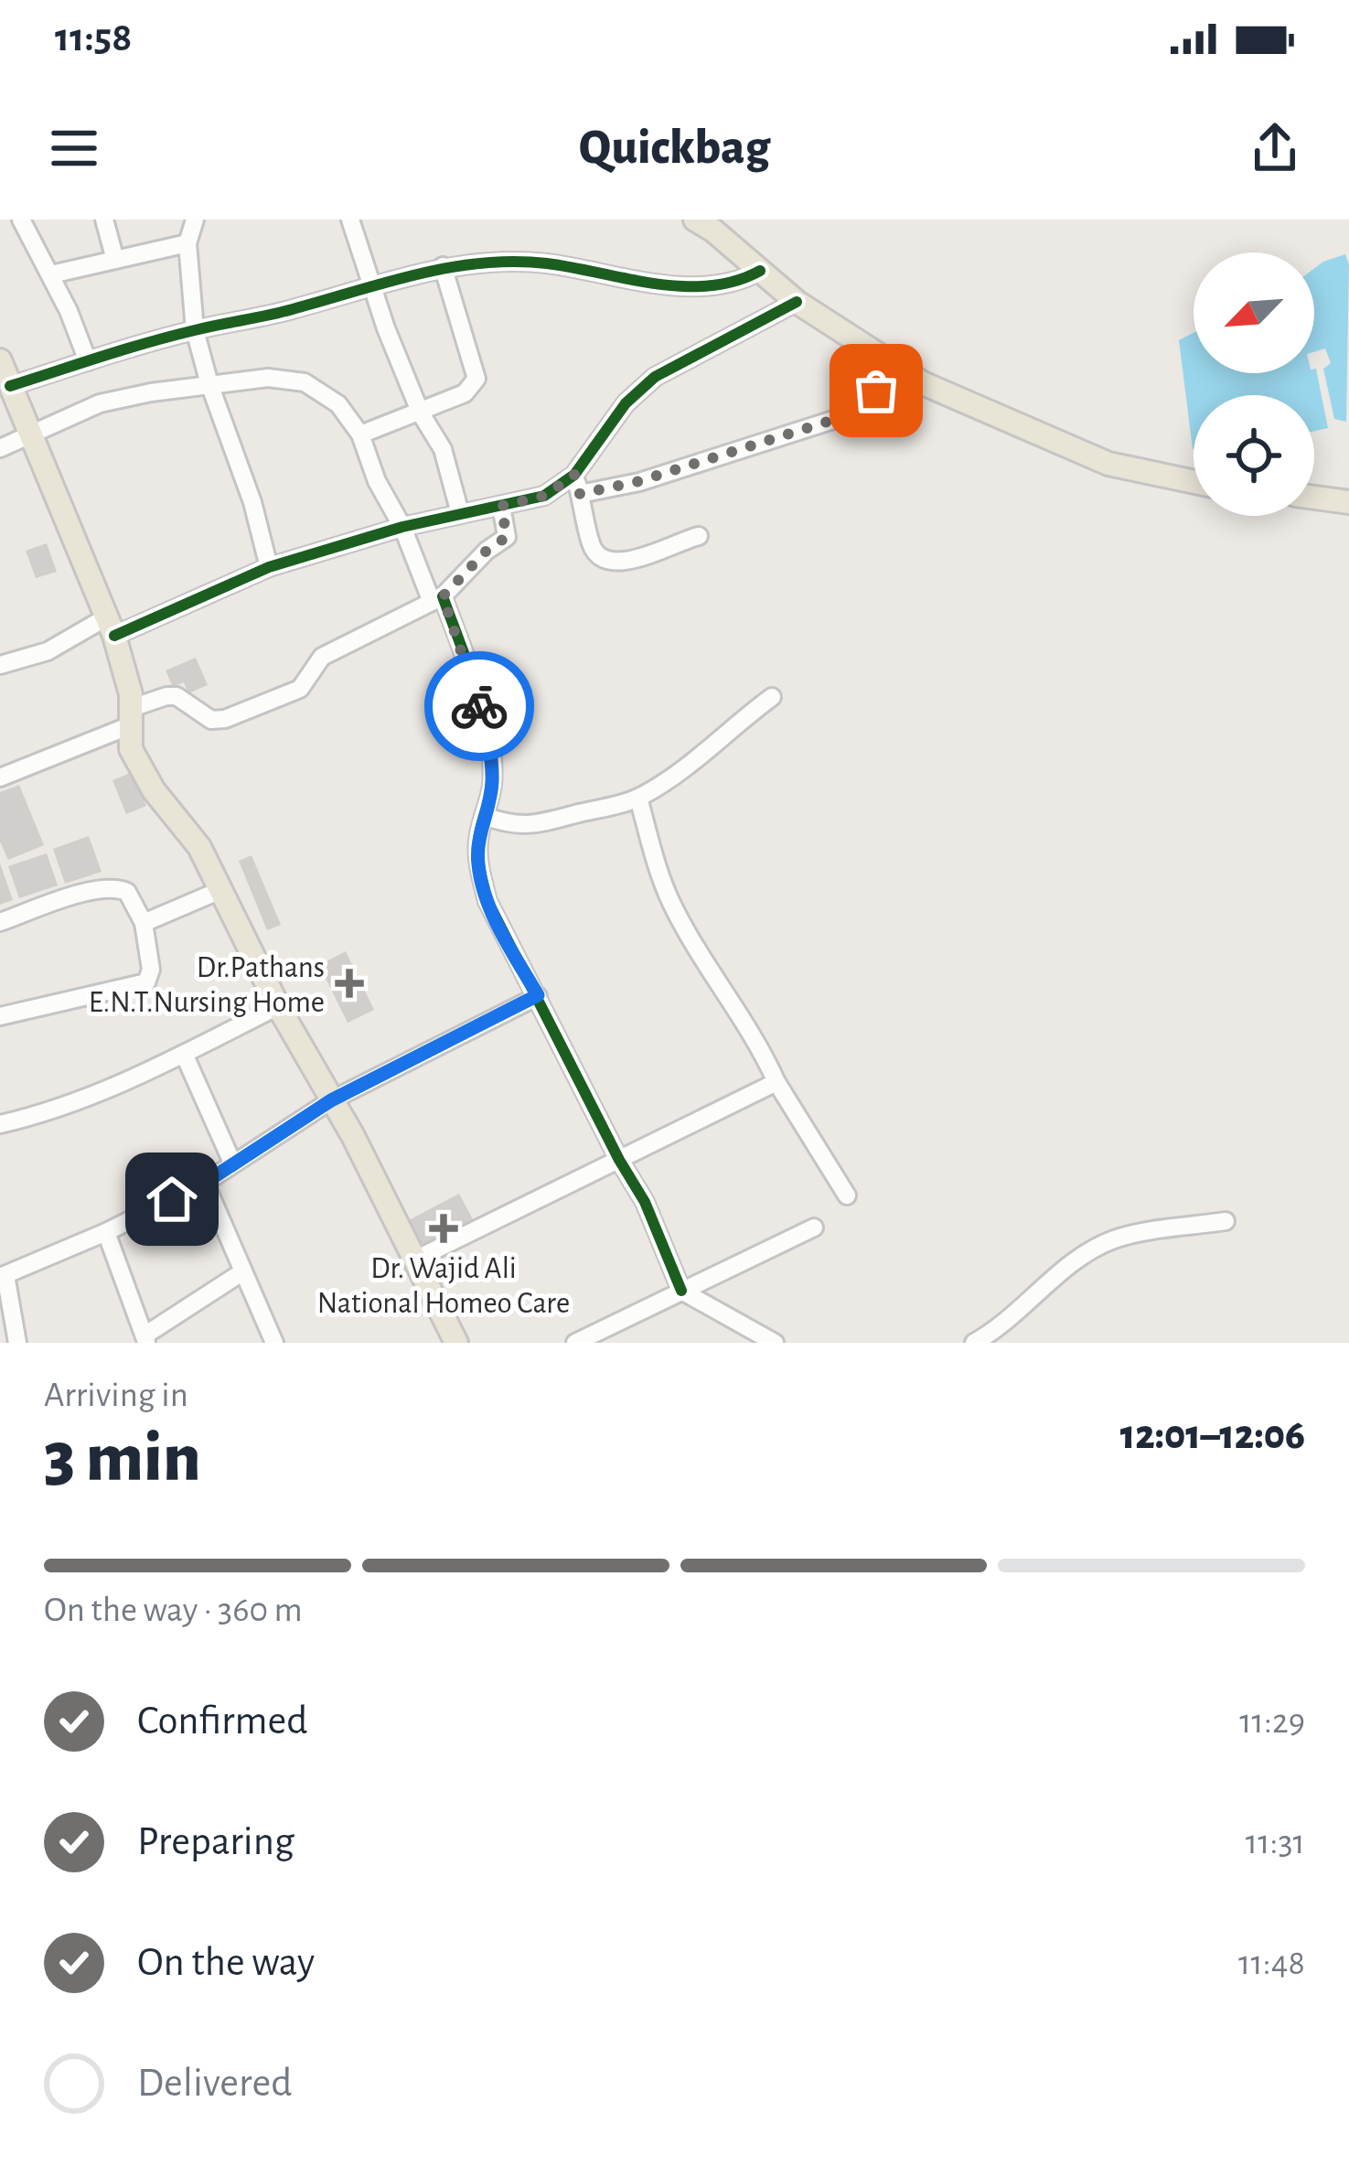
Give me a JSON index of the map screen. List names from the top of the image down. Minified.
{"places":{"health":["Dr.Pathans E.N.T.Nursing Home","Dr. Wajid Ali National Homeo Care"]},"north":"bottom left","page":{"status":"11:58","header":"Quickbag","heading":["3 min","Arriving in","12:01–12:06"],"bar":"On the way · 360 m","list":[["Confirmed","11:29"],["Preparing","11:31"],["On the way","11:48"],"Delivered"]}}
